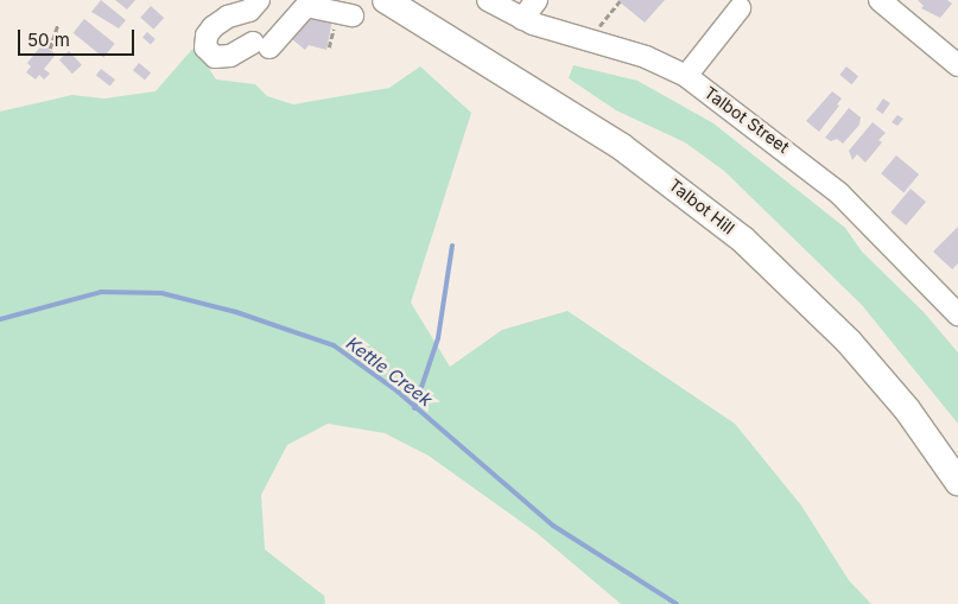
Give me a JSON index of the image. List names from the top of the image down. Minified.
{"streets":{"main road":["Talbot Hill"],"street":["Talbot Street"]},"water":["Kettle Creek"],"scale_bar":"50 m"}
